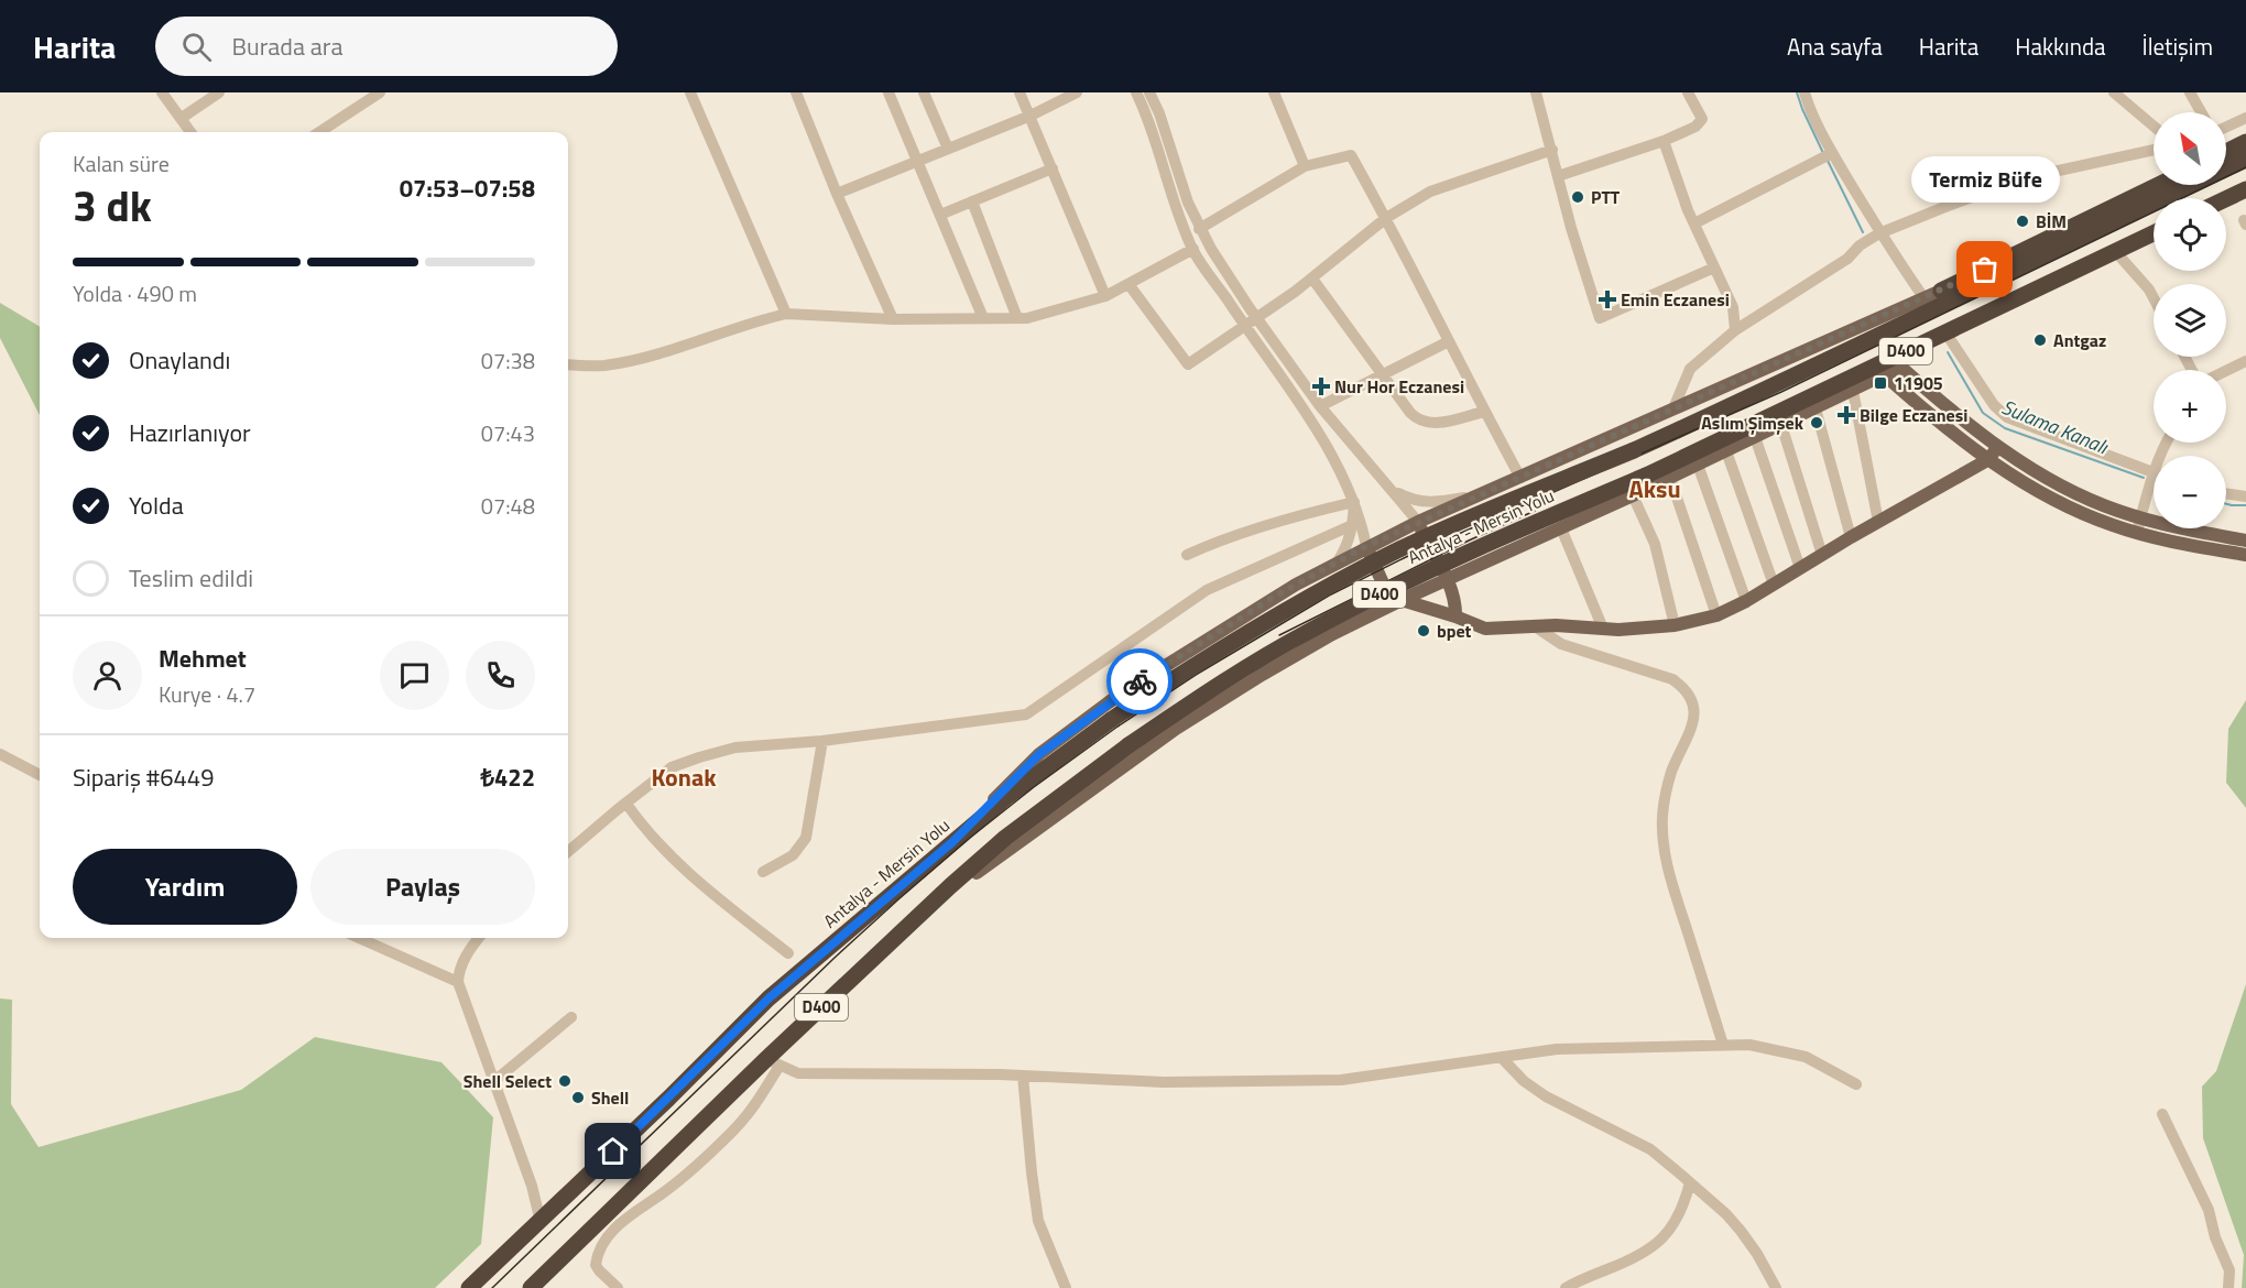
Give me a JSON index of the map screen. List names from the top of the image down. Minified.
{"streets":{"highway":["D400","Antalya - Mersin Yolu"]},"districts":["Aksu","Konak"],"water":["Sulama Kanalı"],"places":{"other":["PTT","BİM","Termiz Büfe","Antgaz","Aslım Şimşek","bpet","Shell Select","Shell"],"health":["Emin Eczanesi","Nur Hor Eczanesi","Bilge Eczanesi"],"transit":["11905"]},"north":"top left","page":{"header":"Harita","search":"Burada ara","nav":["Ana sayfa","Harita","Hakkında","İletişim"],"map_buttons":["+","−"],"heading":["3 dk","Kalan süre","07:53–07:58"],"panel":["Mehmet","Kurye · 4.7","Sipariş #6449","₺422"],"bubble":"Termiz Büfe","bar":"Yolda · 490 m","list":[["Onaylandı","07:38"],["Hazırlanıyor","07:43"],["Yolda","07:48"],"Teslim edildi"],"buttons":["Yardım","Paylaş"]}}
